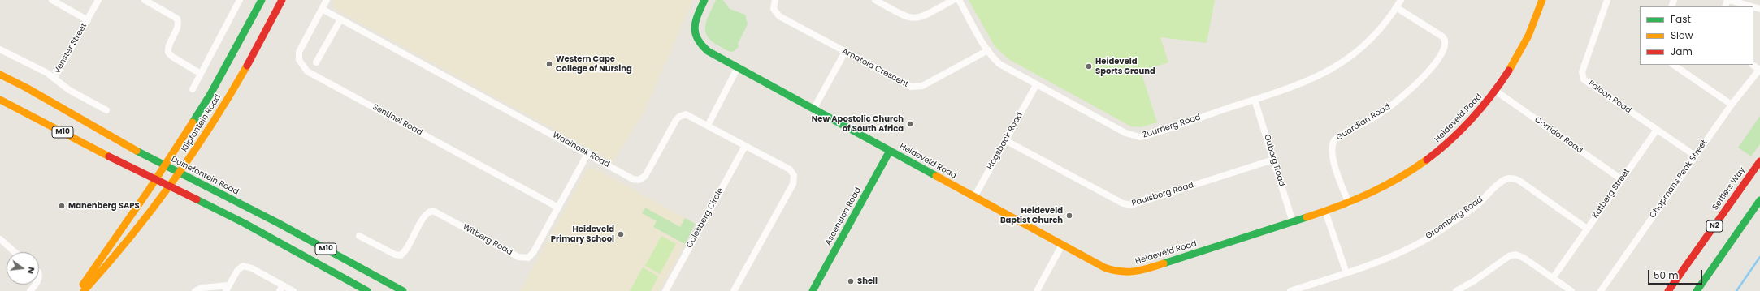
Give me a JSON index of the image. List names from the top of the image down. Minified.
{"streets":{"main road":["Heideveld Road","Klipfontein Road","M10","Duinefontein Road","Settlers Way","Ascension Road","N2"],"street":["Venster Street","Amatola Crescent","Falcon Road","Sentinel Road","Guardian Road","Zuurberg Road","Corridor Road","Hogsback Road","Waaihoek Road","Ouberg Road","Chapmans Peak Street","Katberg Street","Paulsberg Road","Colesberg Circle","Groenberg Road","Witberg Road"]},"crossings":[["Amatola Crescent","Zuurberg Road"],["Falcon Road","Katberg Street"],["Heideveld Road","Guardian Road"],["Heideveld Road","Corridor Road"],["Heideveld Road","Hogsback Road"],["Heideveld Road","Ouberg Road"],["Heideveld Road","Ascension Road"],["Sentinel Road","Waaihoek Road"],["Sentinel Road","Witberg Road"],["Guardian Road","Zuurberg Road"],["Klipfontein Road","M10"],["Klipfontein Road","Duinefontein Road"],["Zuurberg Road","Hogsback Road"],["Zuurberg Road","Ouberg Road"],["Corridor Road","Katberg Street"],["Hogsback Road","Paulsberg Road"],["Waaihoek Road","Colesberg Circle"],["Waaihoek Road","Witberg Road"],["Ouberg Road","Paulsberg Road"],["Katberg Street","Groenberg Road"]],"places":["Western Cape College of Nursing","Heideveld Sports Ground","New Apostolic Church of South Africa","Manenberg SAPS","Heideveld Baptist Church","Heideveld Primary School","Shell"],"legend":["Fast","Slow","Jam"],"scale_bar":"50 m","north":"right"}
